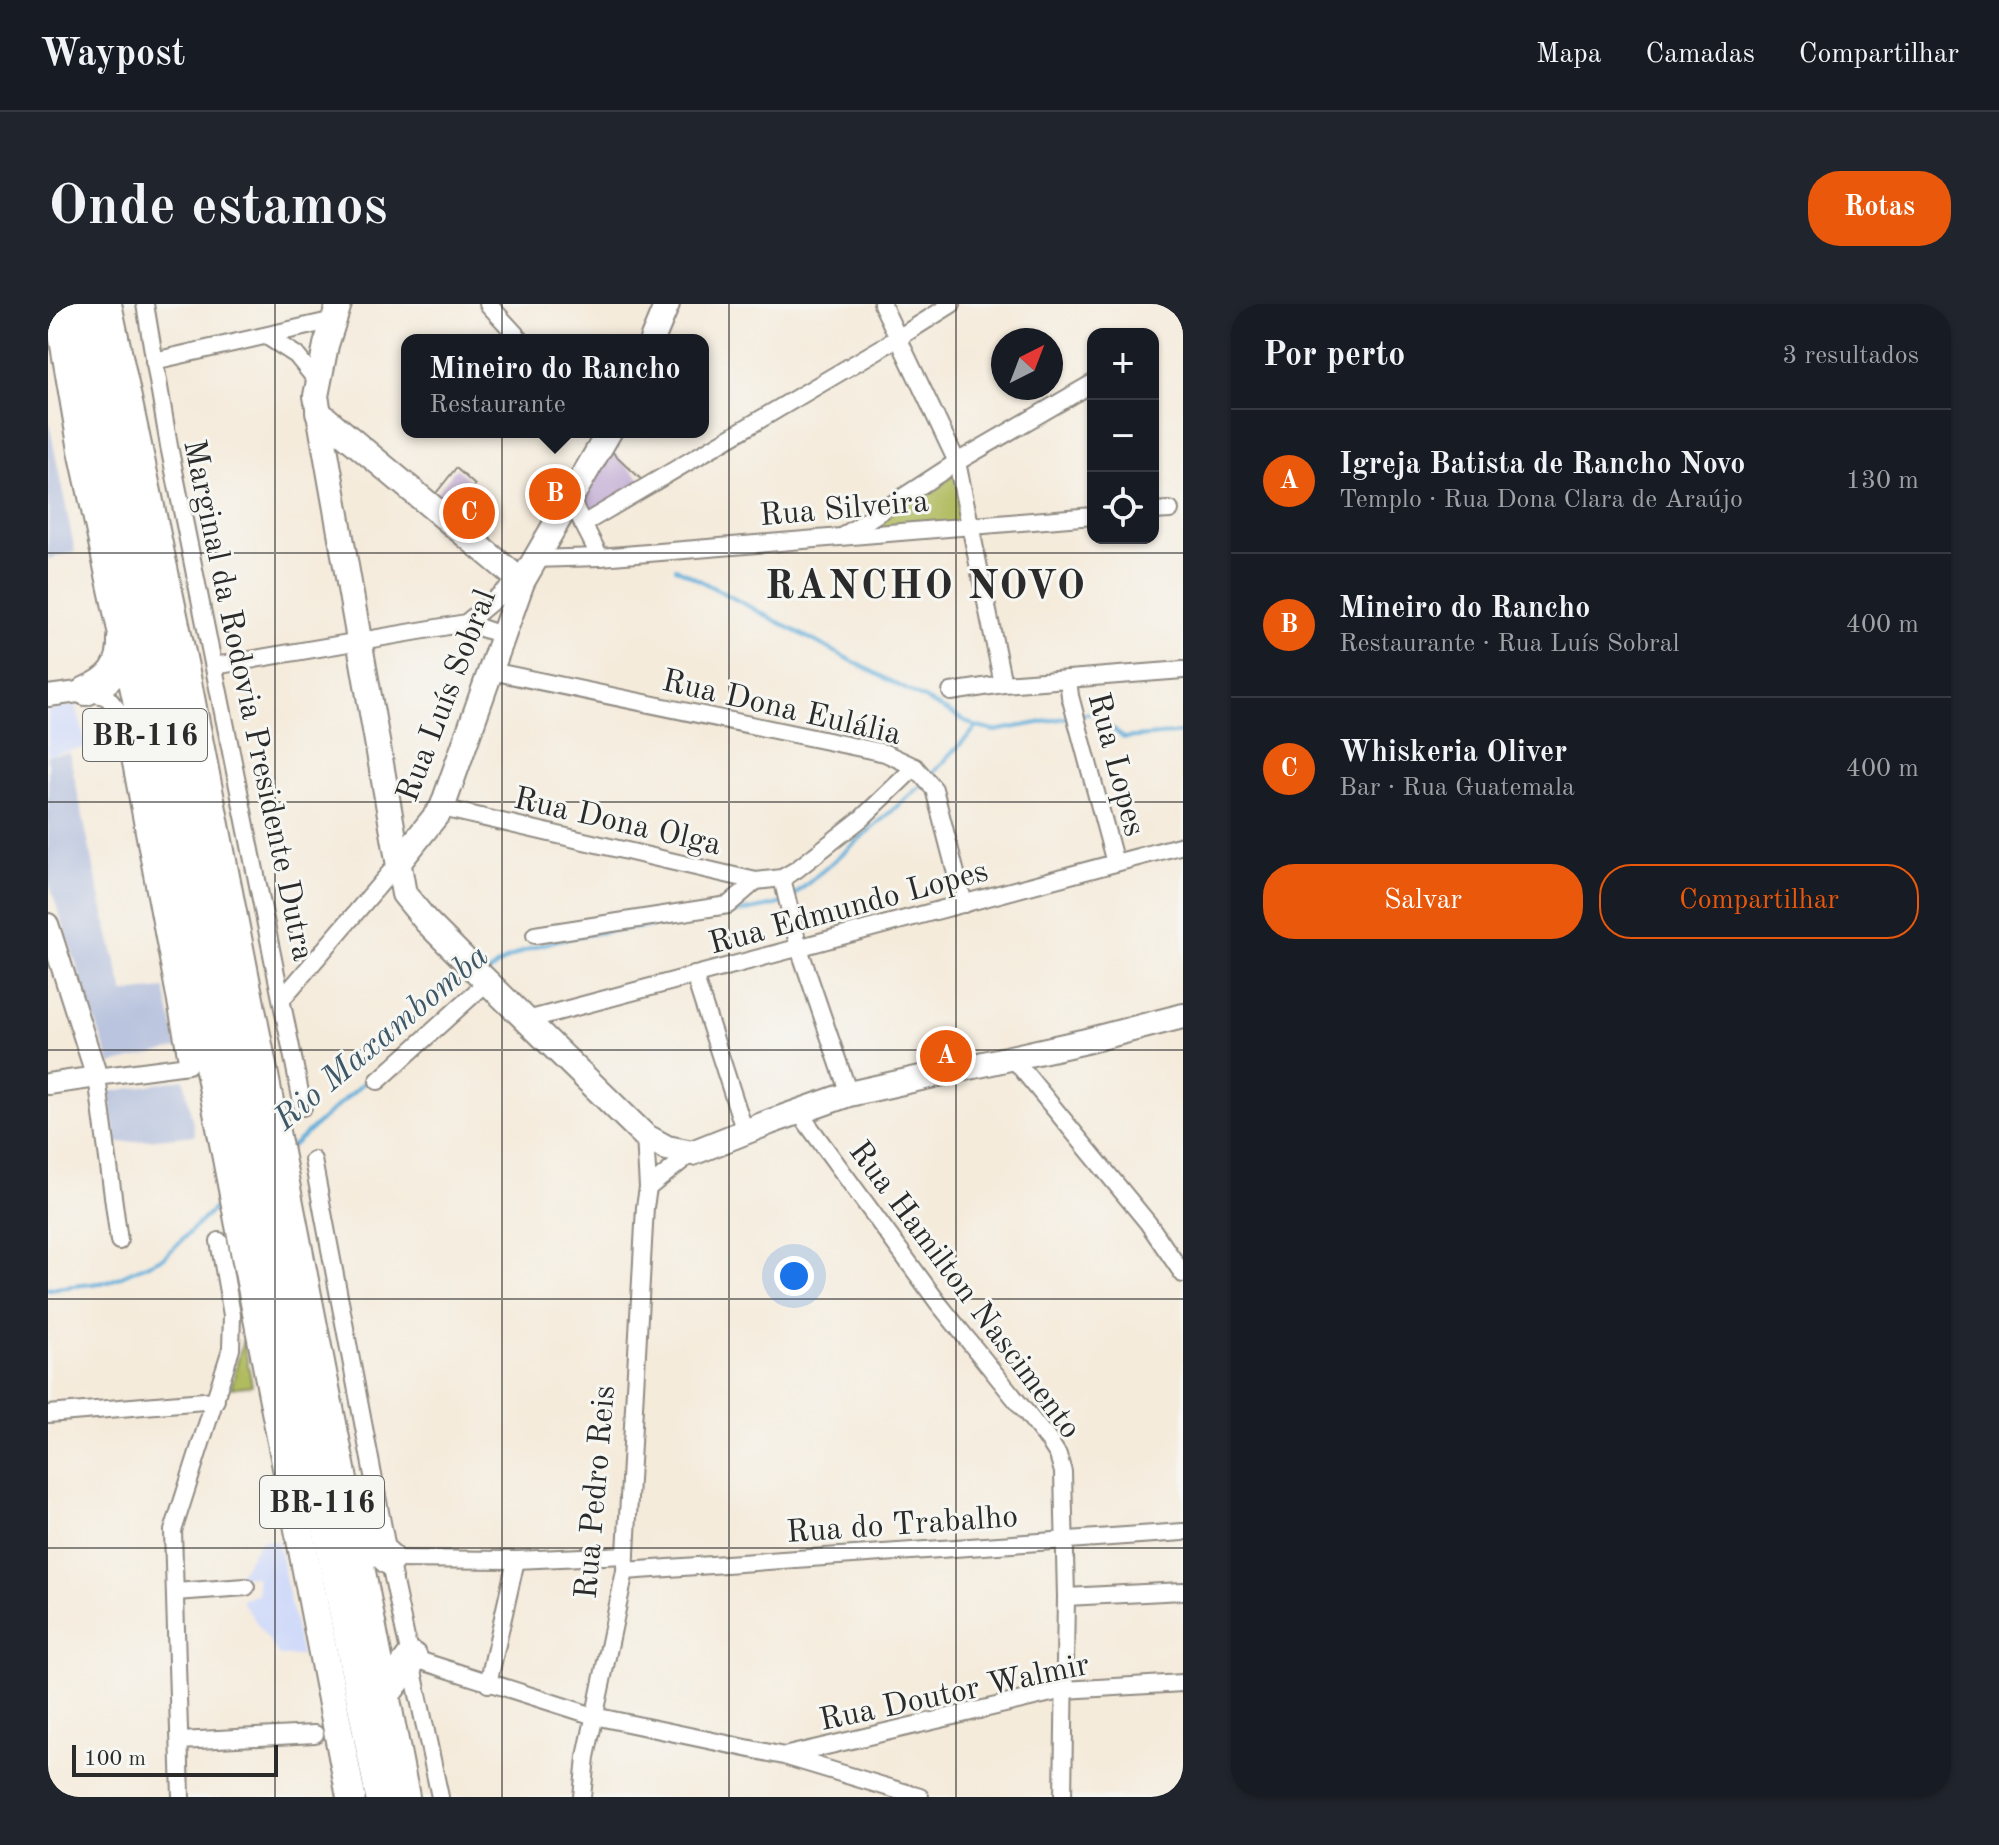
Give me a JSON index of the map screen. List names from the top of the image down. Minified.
{"streets":{"highway":["BR-116"],"main road":["Rua Luís Sobral"],"street":["Rua Silveira","Marginal da Rodovia Presidente Dutra","Rua Dona Eulália","Rua Lopes","Rua Dona Olga","Rua Edmundo Lopes","Rua Hamilton Nascimento","Rua Pedro Reis","Rua do Trabalho","Rua Doutor Walmir"]},"crossings":[["Rua Silveira","Rua Luís Sobral"],["Rua Luís Sobral","Marginal da Rodovia Presidente Dutra"],["Rua Luís Sobral","Rua Dona Eulália"],["Rua Luís Sobral","Rua Dona Olga"],["Rua Dona Eulália","Rua Edmundo Lopes"],["Rua Lopes","Rua Edmundo Lopes"],["Rua Hamilton Nascimento","Rua do Trabalho"],["Rua Hamilton Nascimento","Rua Doutor Walmir"],["Rua Pedro Reis","Rua do Trabalho"]],"districts":["RANCHO NOVO"],"water":["Rio Maxambomba"],"scale_bar":"100 m","north":"top right","page":{"header":"Waypost","nav":["Mapa","Camadas","Compartilhar"],"buttons":["Rotas",["Salvar","Compartilhar"]],"title":"Onde estamos","heading":["Por perto","3 resultados"],"map_buttons":["+","−"],"popup":["Mineiro do Rancho","Restaurante"],"list":[{"mark":"A","name":"Igreja Batista de Rancho Novo","note":"Templo · Rua Dona Clara de Araújo","value":"130 m"},{"mark":"B","name":"Mineiro do Rancho","note":"Restaurante · Rua Luís Sobral","value":"400 m"},{"mark":"C","name":"Whiskeria Oliver","note":"Bar · Rua Guatemala","value":"400 m"}],"pins":["B","C","A"],"scale":"100 m"}}
